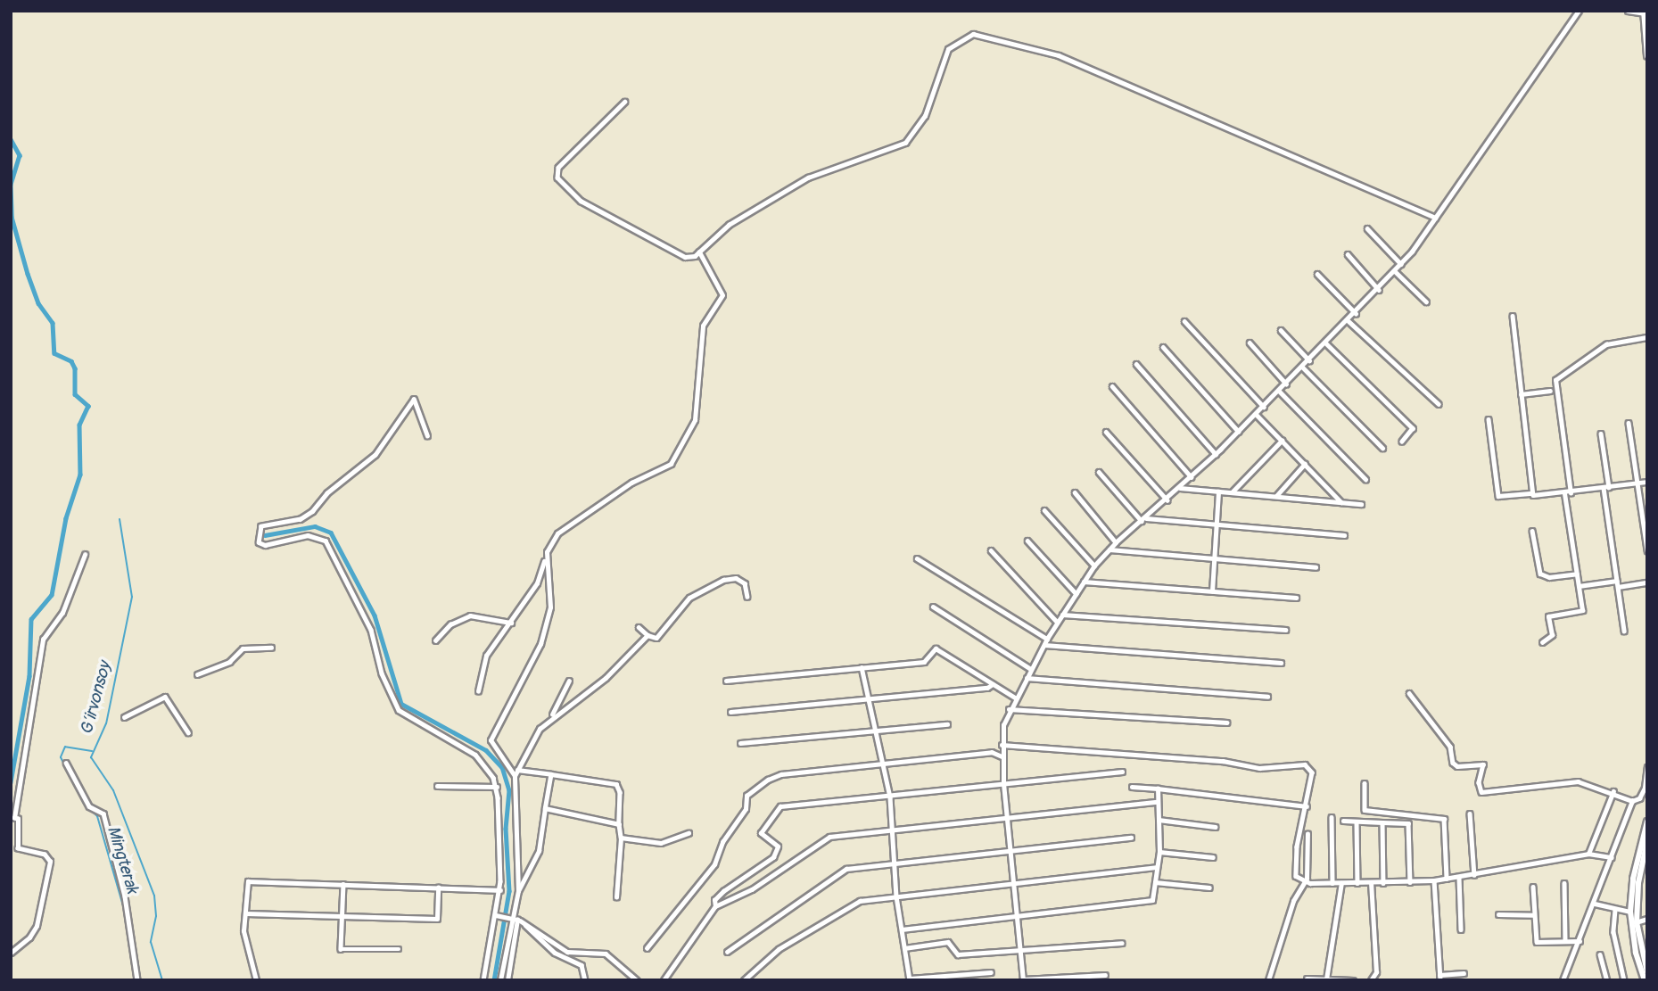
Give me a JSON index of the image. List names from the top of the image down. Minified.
{"water":["G‘irvonsoy","Mingterak"]}
